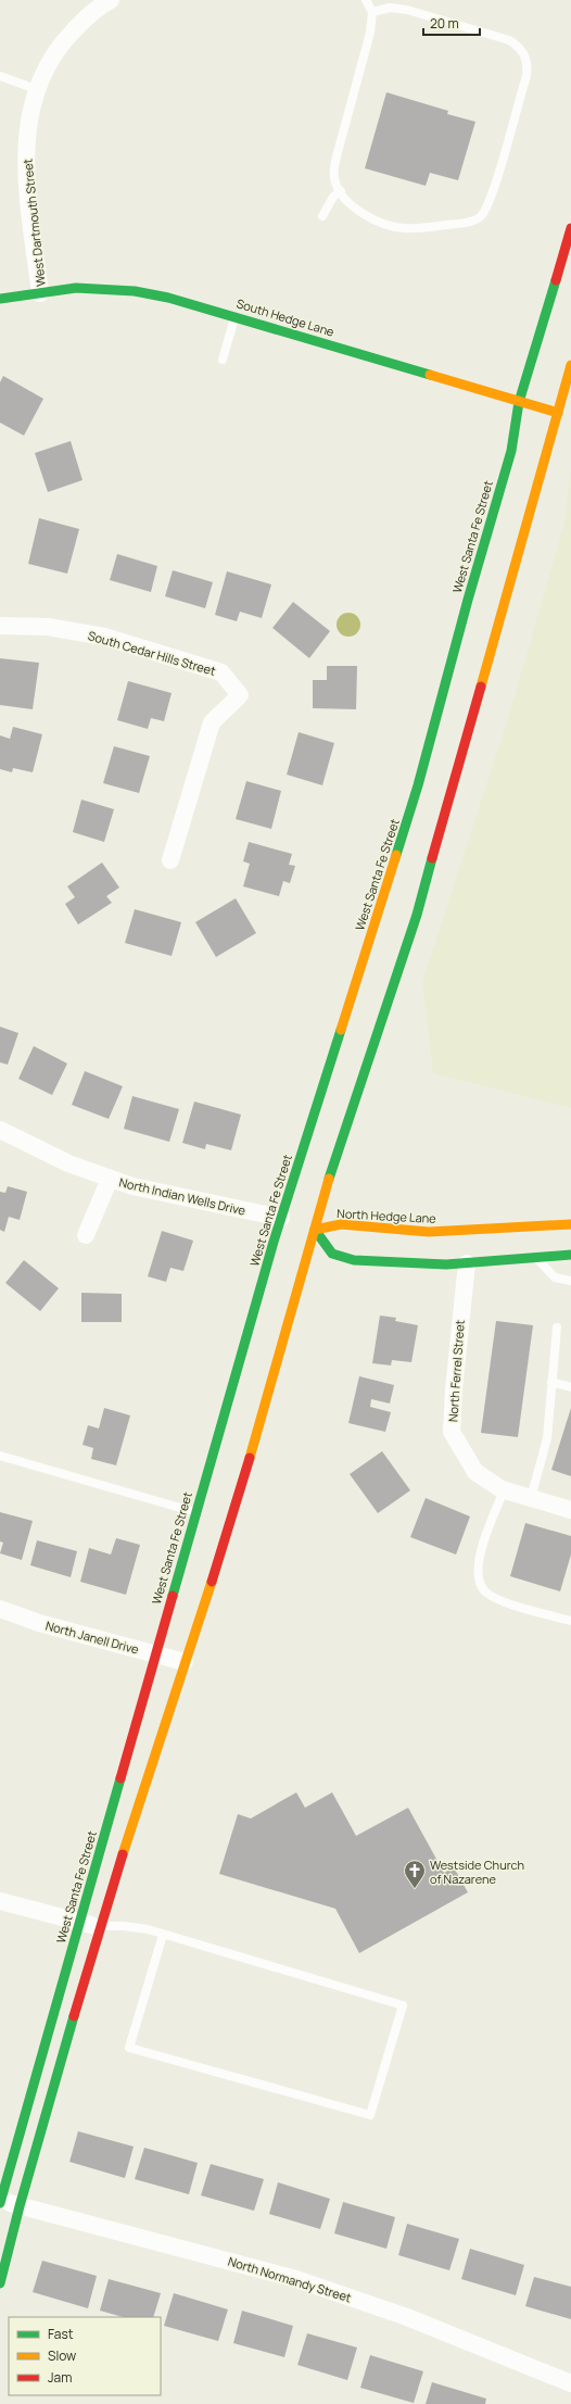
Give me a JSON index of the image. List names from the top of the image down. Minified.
{"streets":{"street":["West Dartmouth Street","South Hedge Lane","West Santa Fe Street","South Cedar Hills Street","North Indian Wells Drive","North Hedge Lane","North Ferrel Street","North Janell Drive","North Normandy Street"]},"crossings":[["West Dartmouth Street","South Hedge Lane"],["South Hedge Lane","West Santa Fe Street"],["West Santa Fe Street","North Indian Wells Drive"],["West Santa Fe Street","North Janell Drive"],["West Santa Fe Street","North Normandy Street"]],"places":{"church":["Westside Church of Nazarene"]},"legend":["Fast","Slow","Jam"],"scale_bar":"20 m"}
